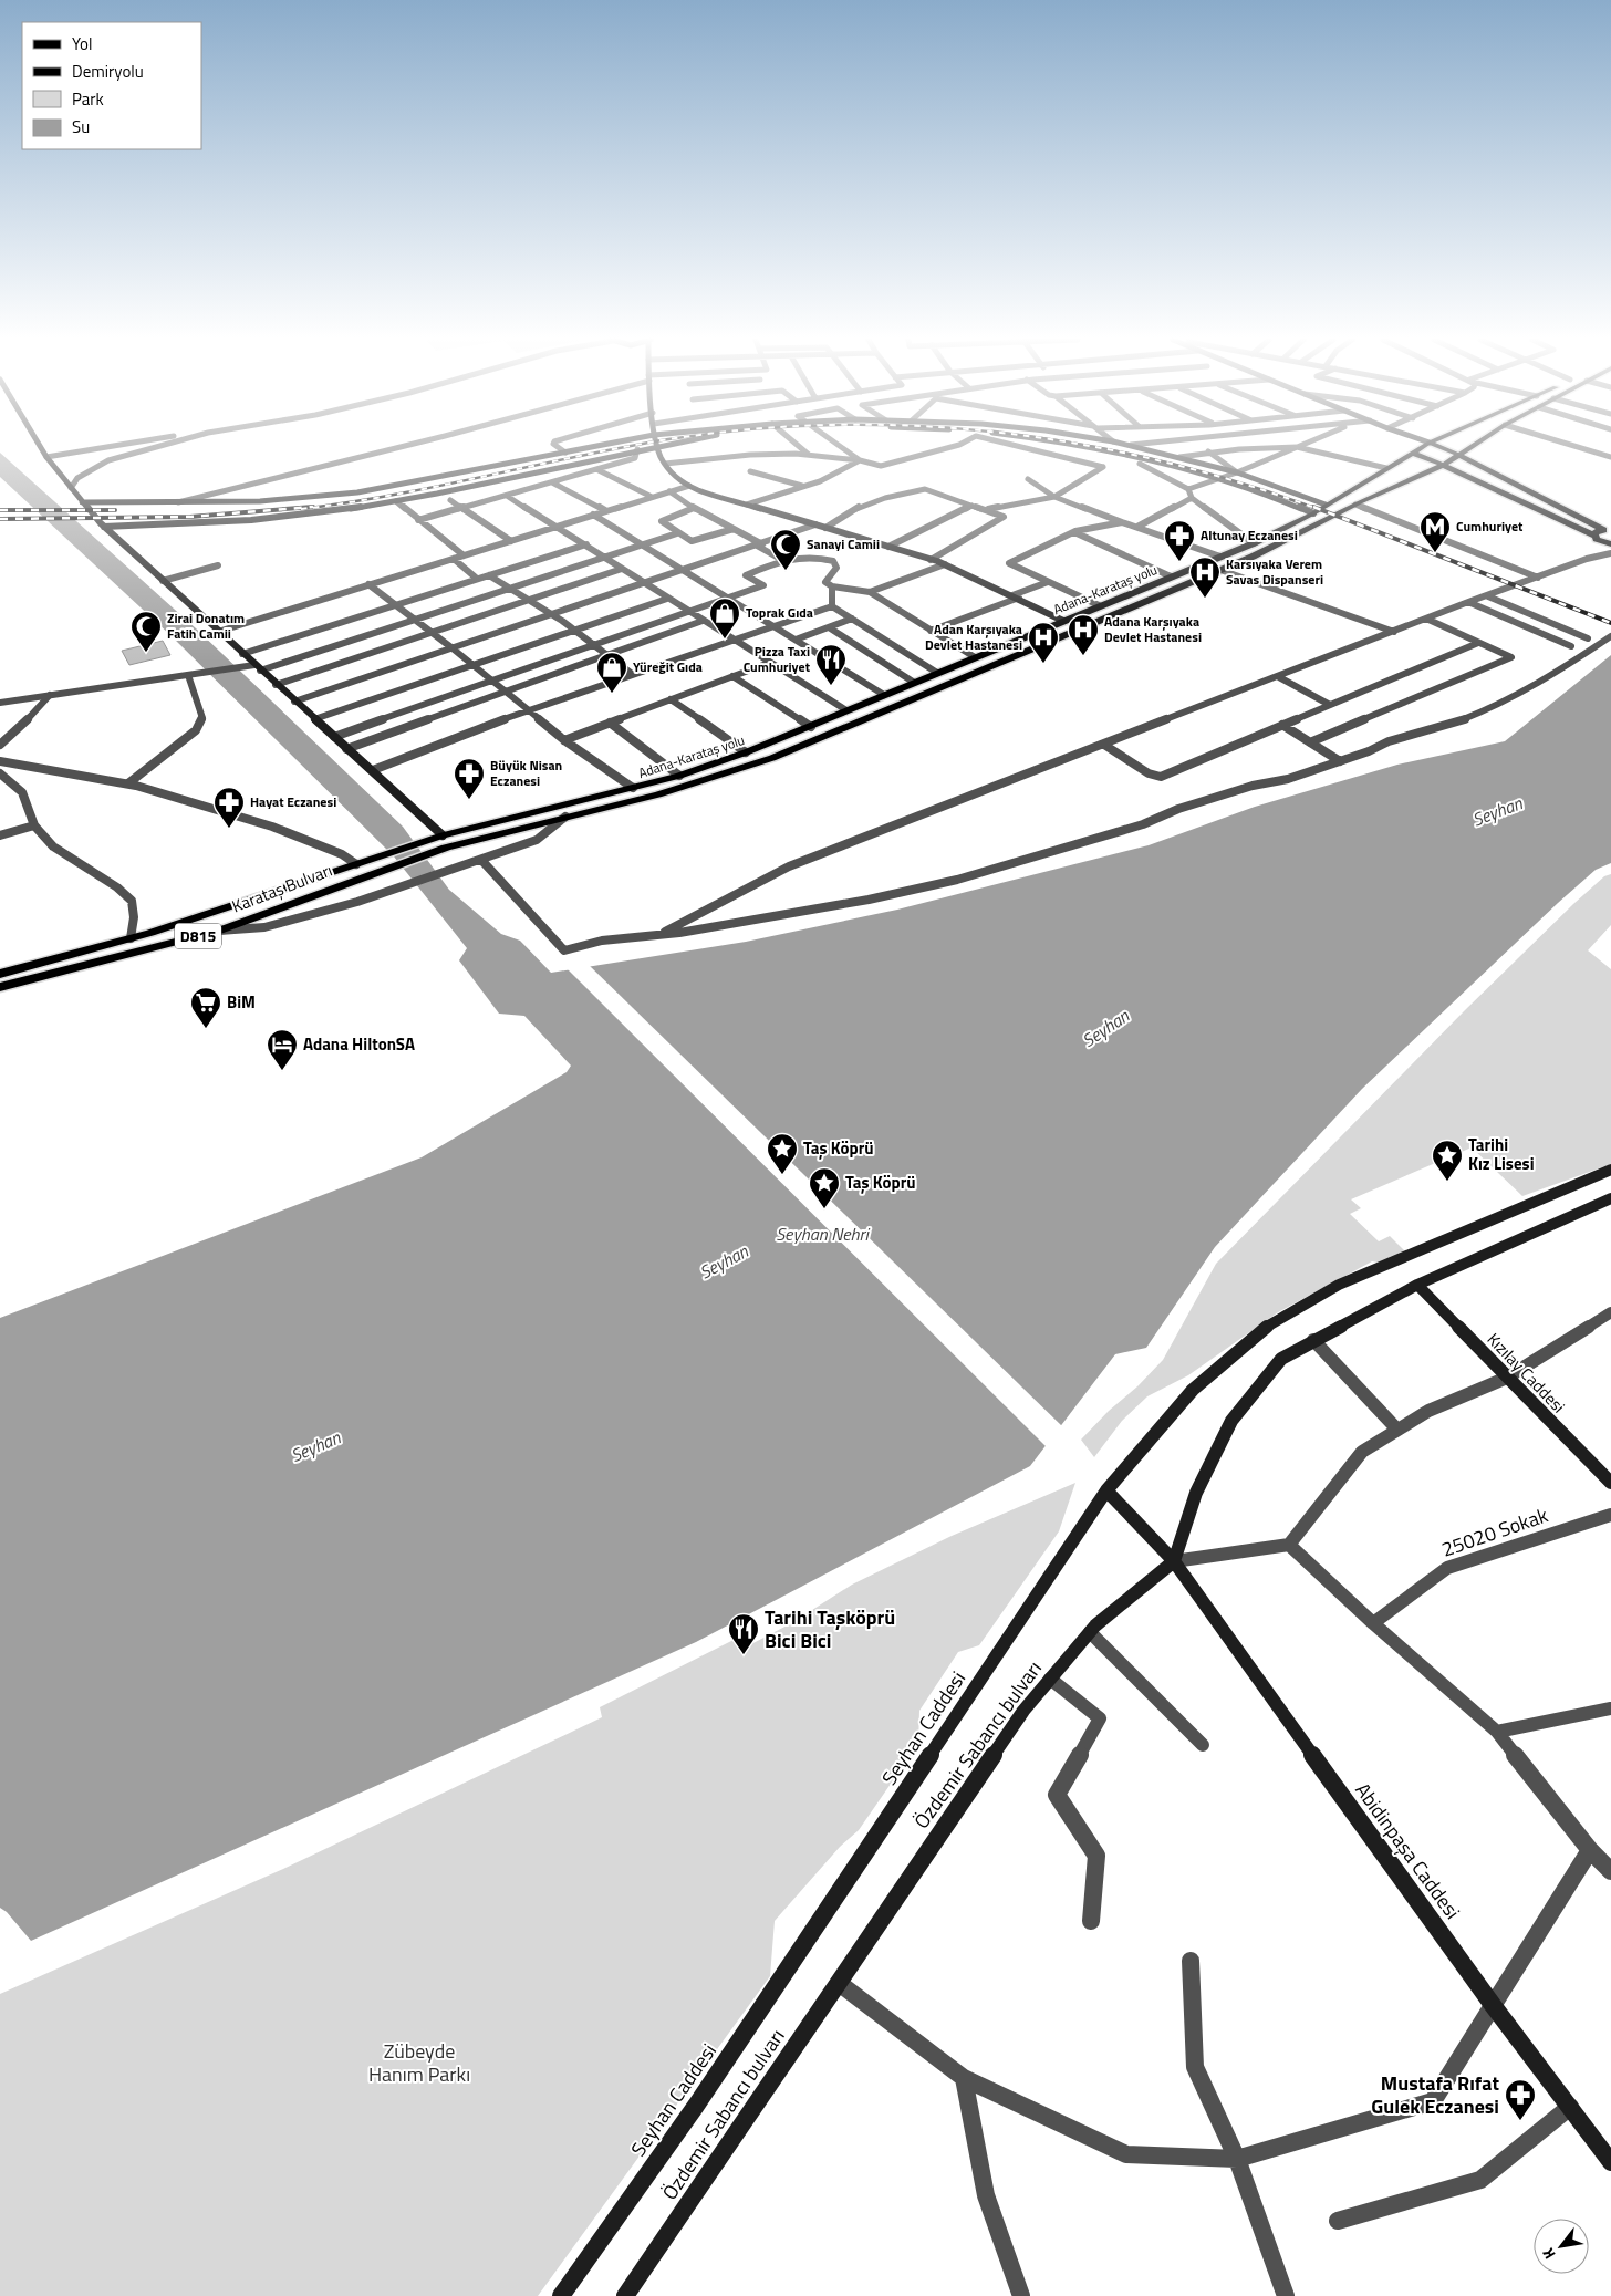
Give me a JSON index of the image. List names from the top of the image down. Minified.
{"streets":{"main road":["Adana-Karataş yolu","Karataş Bulvarı","D815","Kızılay Caddesi","Seyhan Caddesi","Özdemir Sabancı bulvarı","Abidinpaşa Caddesi"],"street":["25020 Sokak"]},"crossings":[["Adana-Karataş yolu","Karataş Bulvarı"],["Seyhan Caddesi","Abidinpaşa Caddesi"],["Özdemir Sabancı bulvarı","Abidinpaşa Caddesi"]],"water":["Seyhan","Seyhan Nehri"],"parks":["Zübeyde Hanım Parkı"],"places":{"metro station":["Cumhuriyet"],"pharmacy":["Altunay Eczanesi","Büyük Nisan Eczanesi","Hayat Eczanesi","Mustafa Rıfat Gulek Eczanesi"],"mosque":["Sanayi Camii","Zirai Donatım Fatih Camii"],"hospital":["Karsıyaka Verem Savas Dispanseri","Adana Karşıyaka Devlet Hastanesi","Adan Karşıyaka Devlet Hastanesi"],"shop":["Toprak Gıda","Yüreğit Gıda"],"restaurant":["Pizza Taxi Cumhuriyet","Tarihi Taşköprü Bici Bici"],"supermarket":["BiM"],"hotel":["Adana HiltonSA"],"place":["Taş Köprü","Tarihi Kız Lisesi","Taș Köprü"]},"legend":["Yol","Demiryolu","Park","Su"],"north":"bottom left"}
